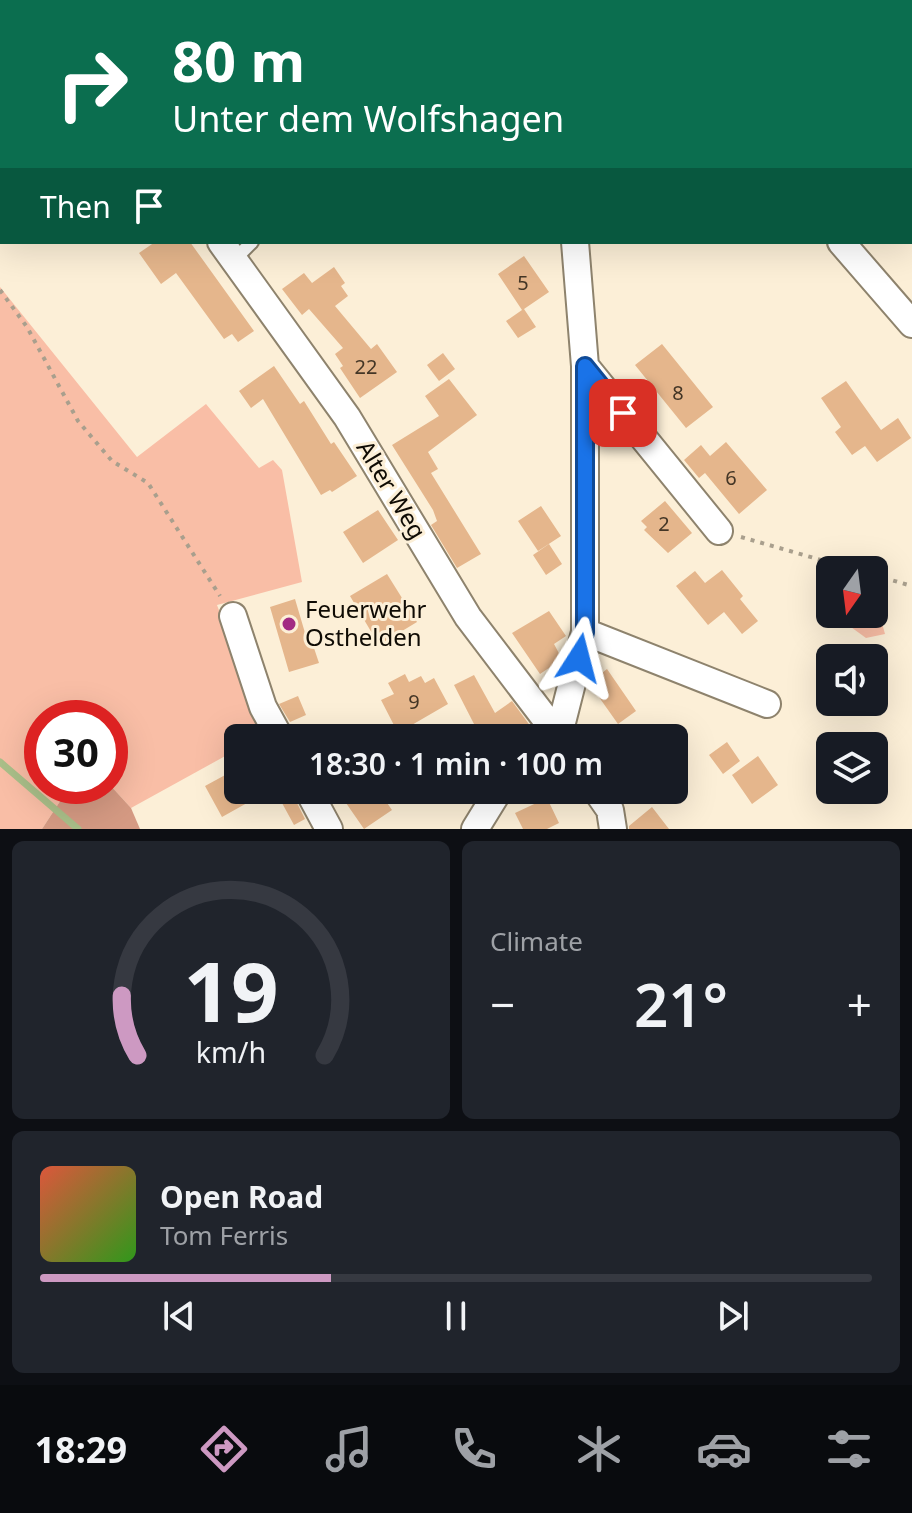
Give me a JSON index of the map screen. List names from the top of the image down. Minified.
{"streets":{"street":["Alter Weg"]},"places":["Feuerwehr Osthelden"],"house_numbers":["5","22","8","6","2","9"],"north":"bottom","page":{"turn":["80 m","Unter dem Wolfshagen"],"then":"Then","limit":"30","trip":"18:30 · 1 min · 100 m","tile":"Climate","heat":["−","21°","+"],"song":["Open Road","Tom Ferris"],"tabs":"18:29","gauge":["19","km/h"]}}
